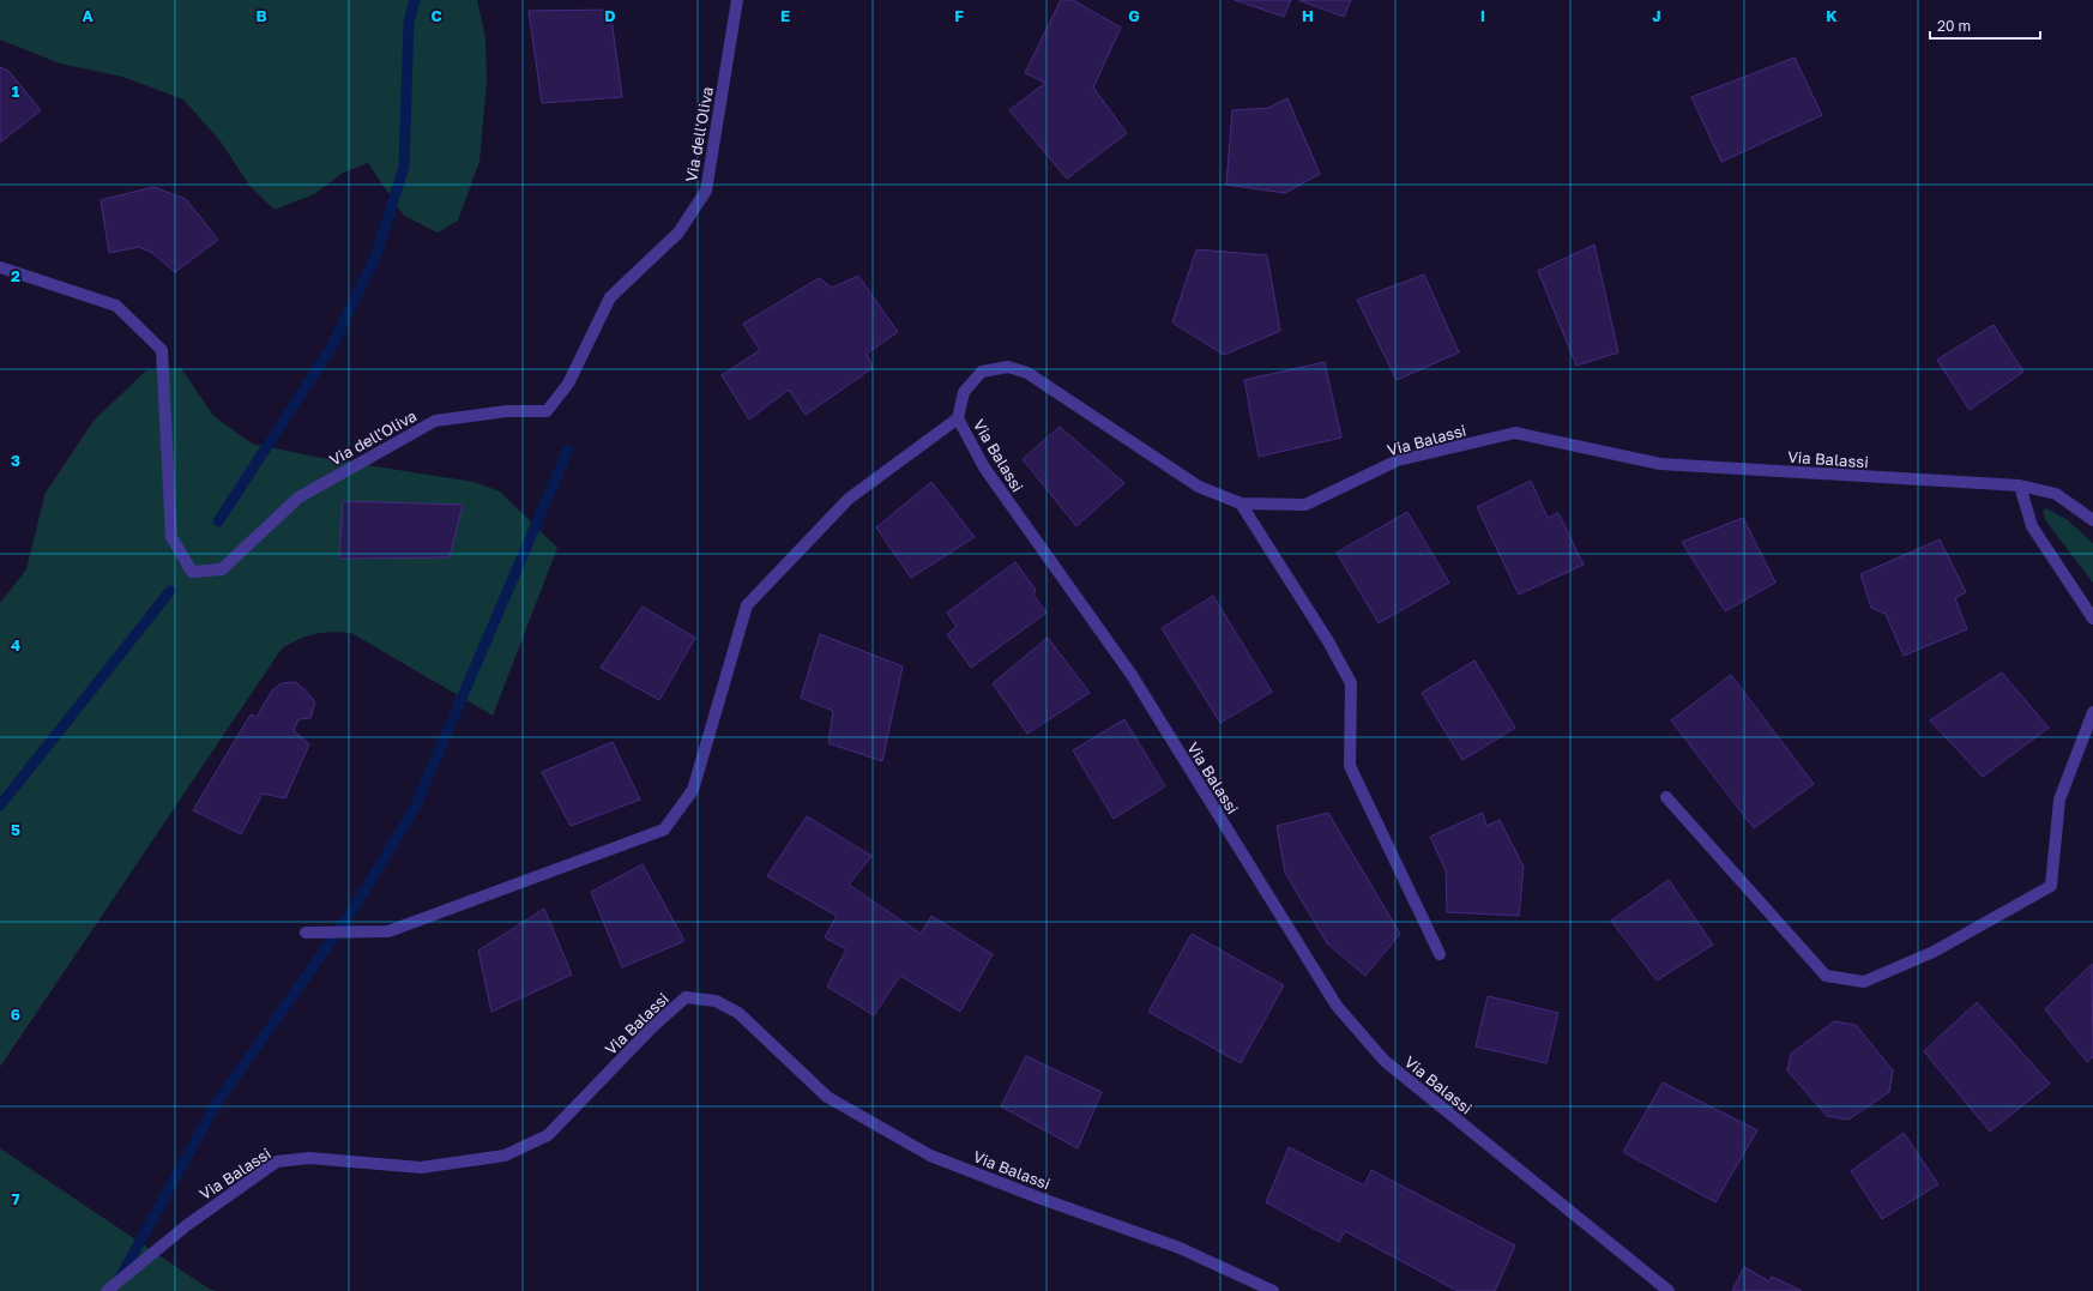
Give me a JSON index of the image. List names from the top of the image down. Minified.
{"streets":{"street":["Via dell'Oliva","Via Balassi"]},"scale_bar":"20 m","grid":{"columns":["A","B","C","D","E","F","G","H","I","J","K"],"rows":["1","2","3","4","5","6","7"]}}
